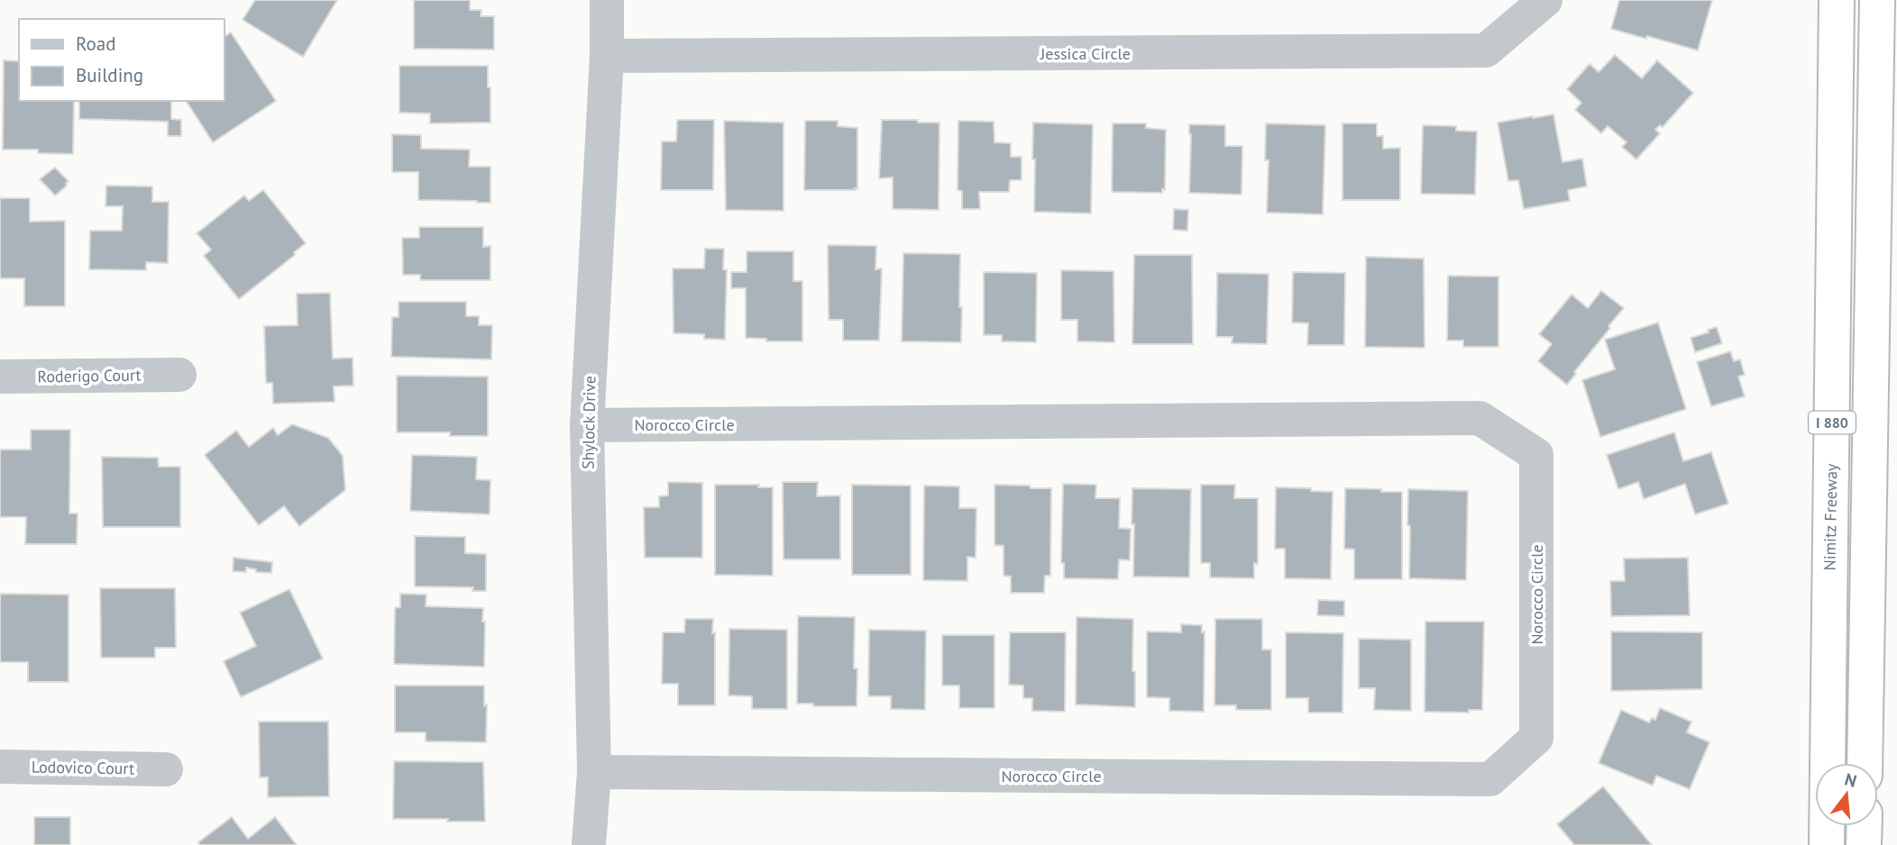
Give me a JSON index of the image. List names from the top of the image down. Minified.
{"streets":{"highway":["I 880","Nimitz Freeway"],"street":["Jessica Circle","Roderigo Court","Shylock Drive","Norocco Circle","Lodovico Court"]},"crossings":[["Jessica Circle","Shylock Drive"],["Shylock Drive","Norocco Circle"]],"legend":["Road","Building"],"north":"top"}
